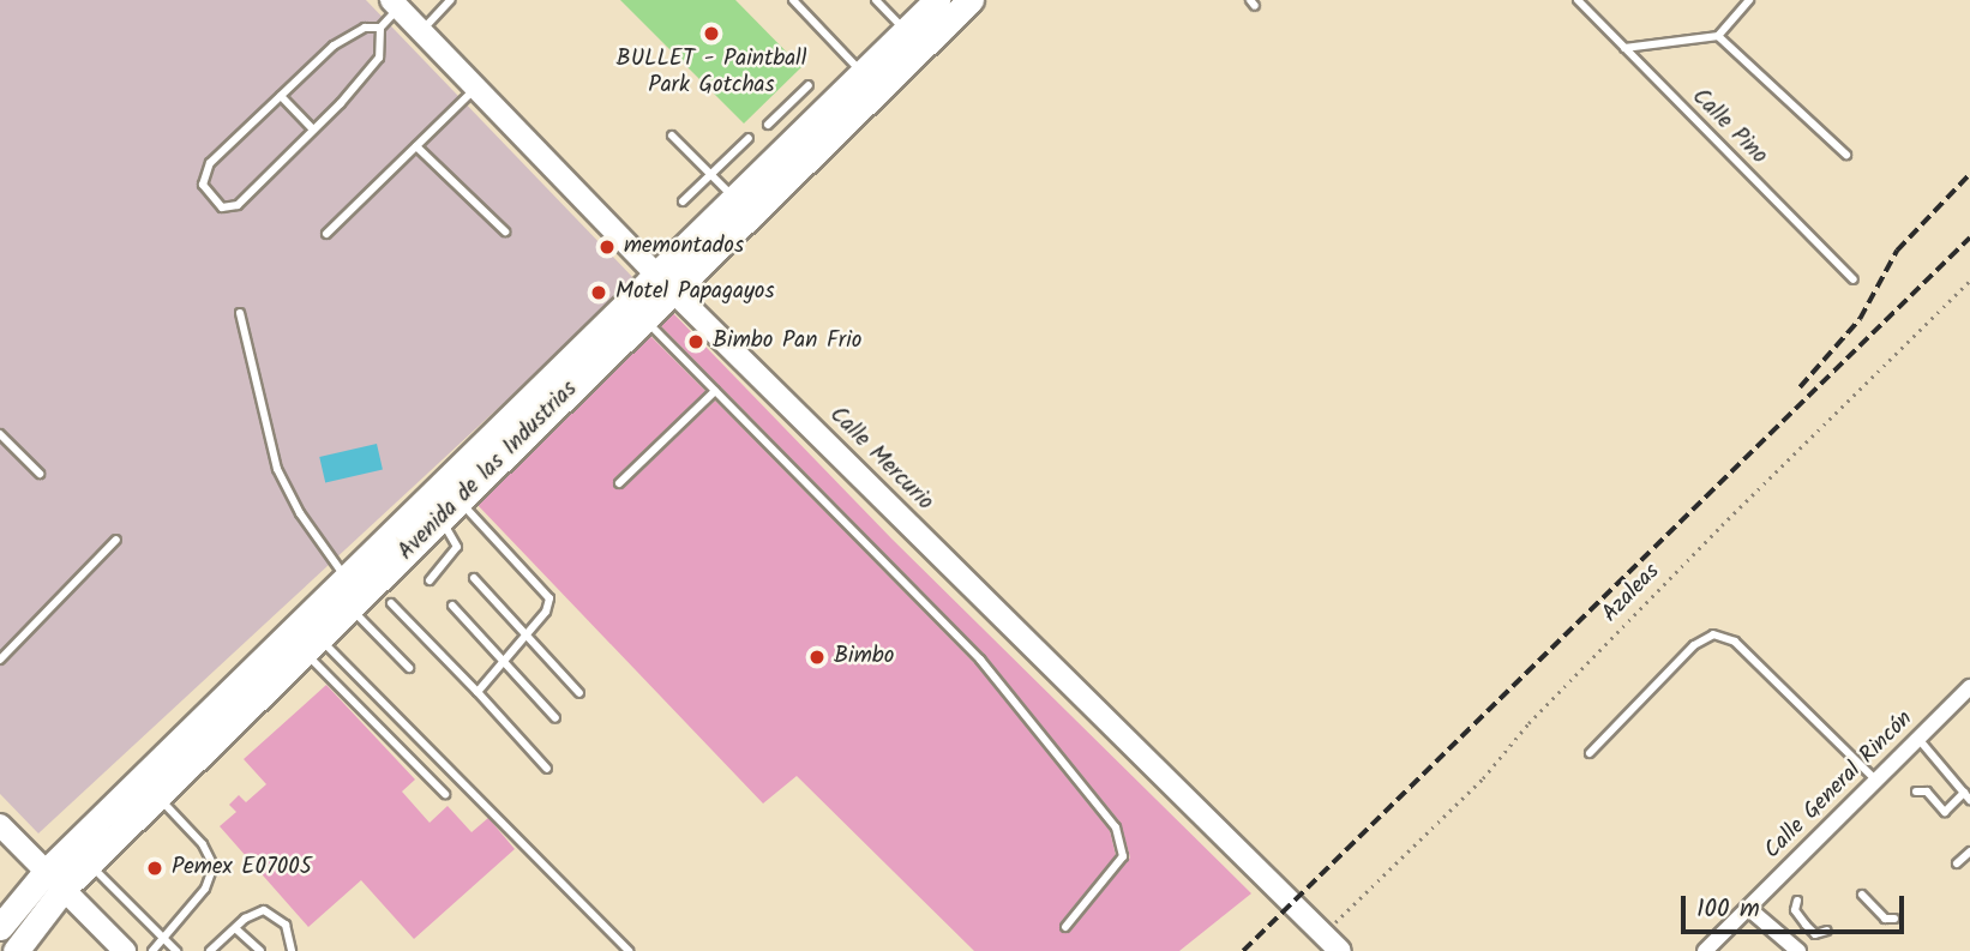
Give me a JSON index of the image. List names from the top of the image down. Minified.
{"streets":{"main road":["Calle Mercurio","Avenida de las Industrias"],"street":["Calle General Rincón"],"lane":["Calle Pino"],"path":["Azaleas"]},"crossings":[["Calle Mercurio","Avenida de las Industrias"],["Calle Mercurio","Azaleas"]],"places":["BULLET - Paintball Park Gotchas","memontados","Motel Papagayos","Bimbo Pan Frio","Bimbo","Pemex E07005"],"scale_bar":"100 m"}
